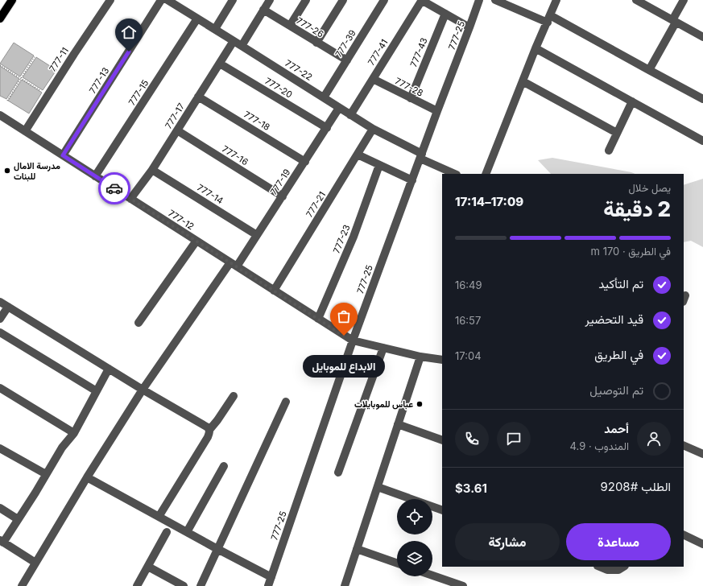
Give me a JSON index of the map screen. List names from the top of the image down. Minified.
{"streets":{"street":["777-26","777-25","777-39","777-41","777-43","777-11","777-22","777-13","777-28","777-20","777-15","777-17","777-18","777-16","777-19","777-14","777-21","777-12","777-23"]},"crossings":[["777-26","777-39"],["777-25","777-22"],["777-25","777-28"],["777-25","777-12"],["777-39","777-22"],["777-41","777-22"],["777-41","777-28"],["777-43","777-28"],["777-11","777-12"],["777-22","777-15"],["777-22","777-17"],["777-22","777-19"],["777-22","777-21"],["777-13","777-12"],["777-20","777-17"],["777-20","777-19"],["777-15","777-12"],["777-17","777-18"],["777-17","777-16"],["777-17","777-14"],["777-17","777-12"],["777-18","777-19"],["777-16","777-19"],["777-19","777-14"],["777-19","777-12"],["777-21","777-12"],["777-12","777-23"]],"places":["مدرسة الامال للبنات","الابداع للموبايل","عباس للموبايلات"],"page":{"heading":["2 دقيقة","يصل خلال","17:09–17:14"],"panel":["أحمد","المندوب · 4.9","الطلب #9208","$3.61"],"bar":"في الطريق · 170 m","list":[["تم التأكيد","16:49"],["قيد التحضير","16:57"],["في الطريق","17:04"],"تم التوصيل"],"bubble":"الابداع للموبايل","buttons":["مساعدة","مشاركة"]}}
